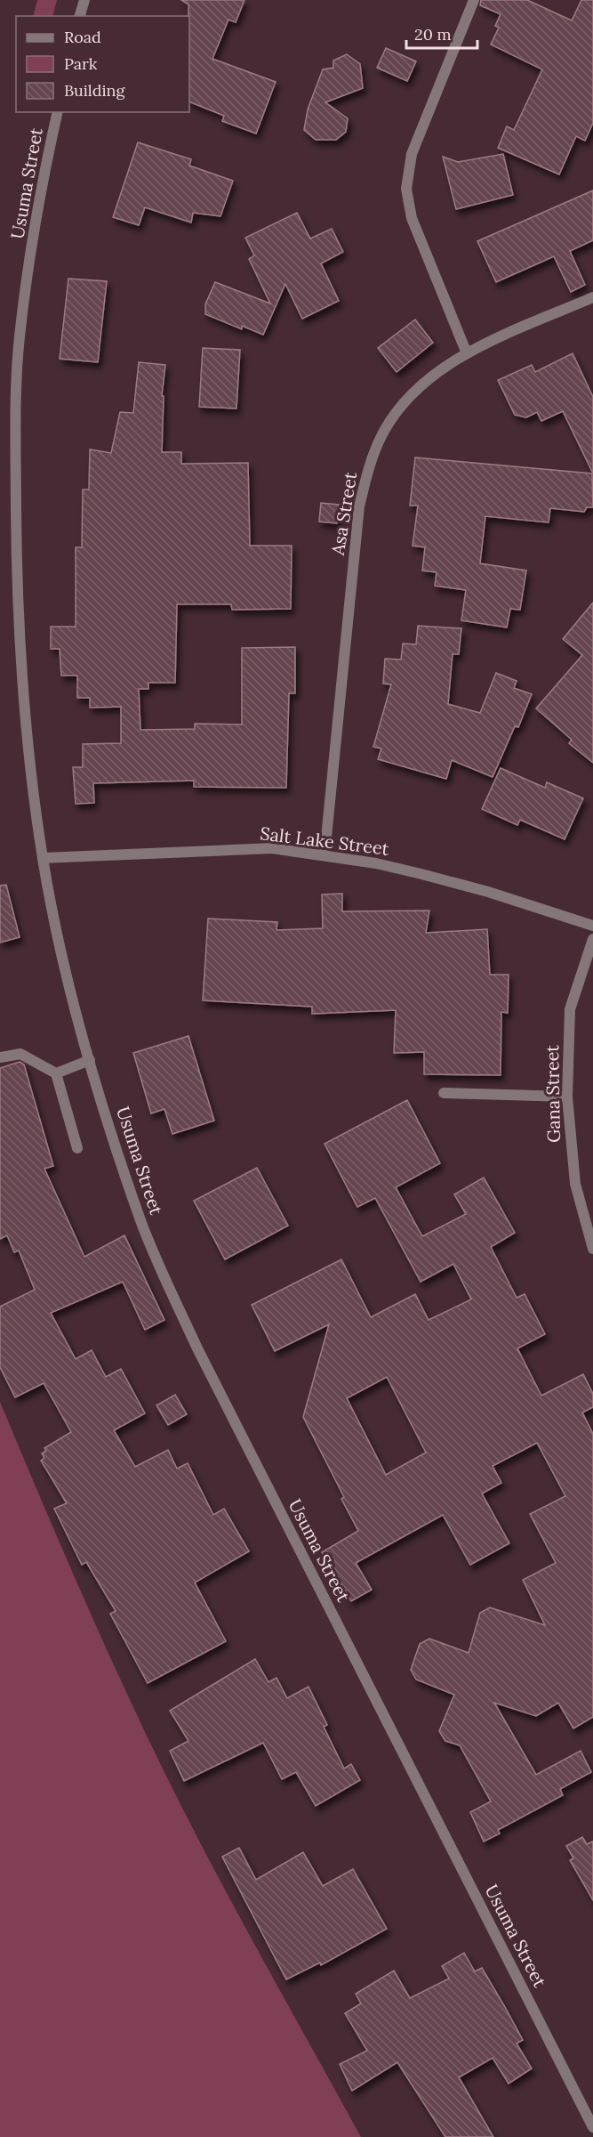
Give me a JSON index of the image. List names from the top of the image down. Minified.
{"streets":{"street":["Usuma Street","Asa Street","Salt Lake Street","Gana Street"]},"crossings":[["Usuma Street","Salt Lake Street"],["Asa Street","Salt Lake Street"]],"legend":["Road","Park","Building"],"scale_bar":"20 m"}
